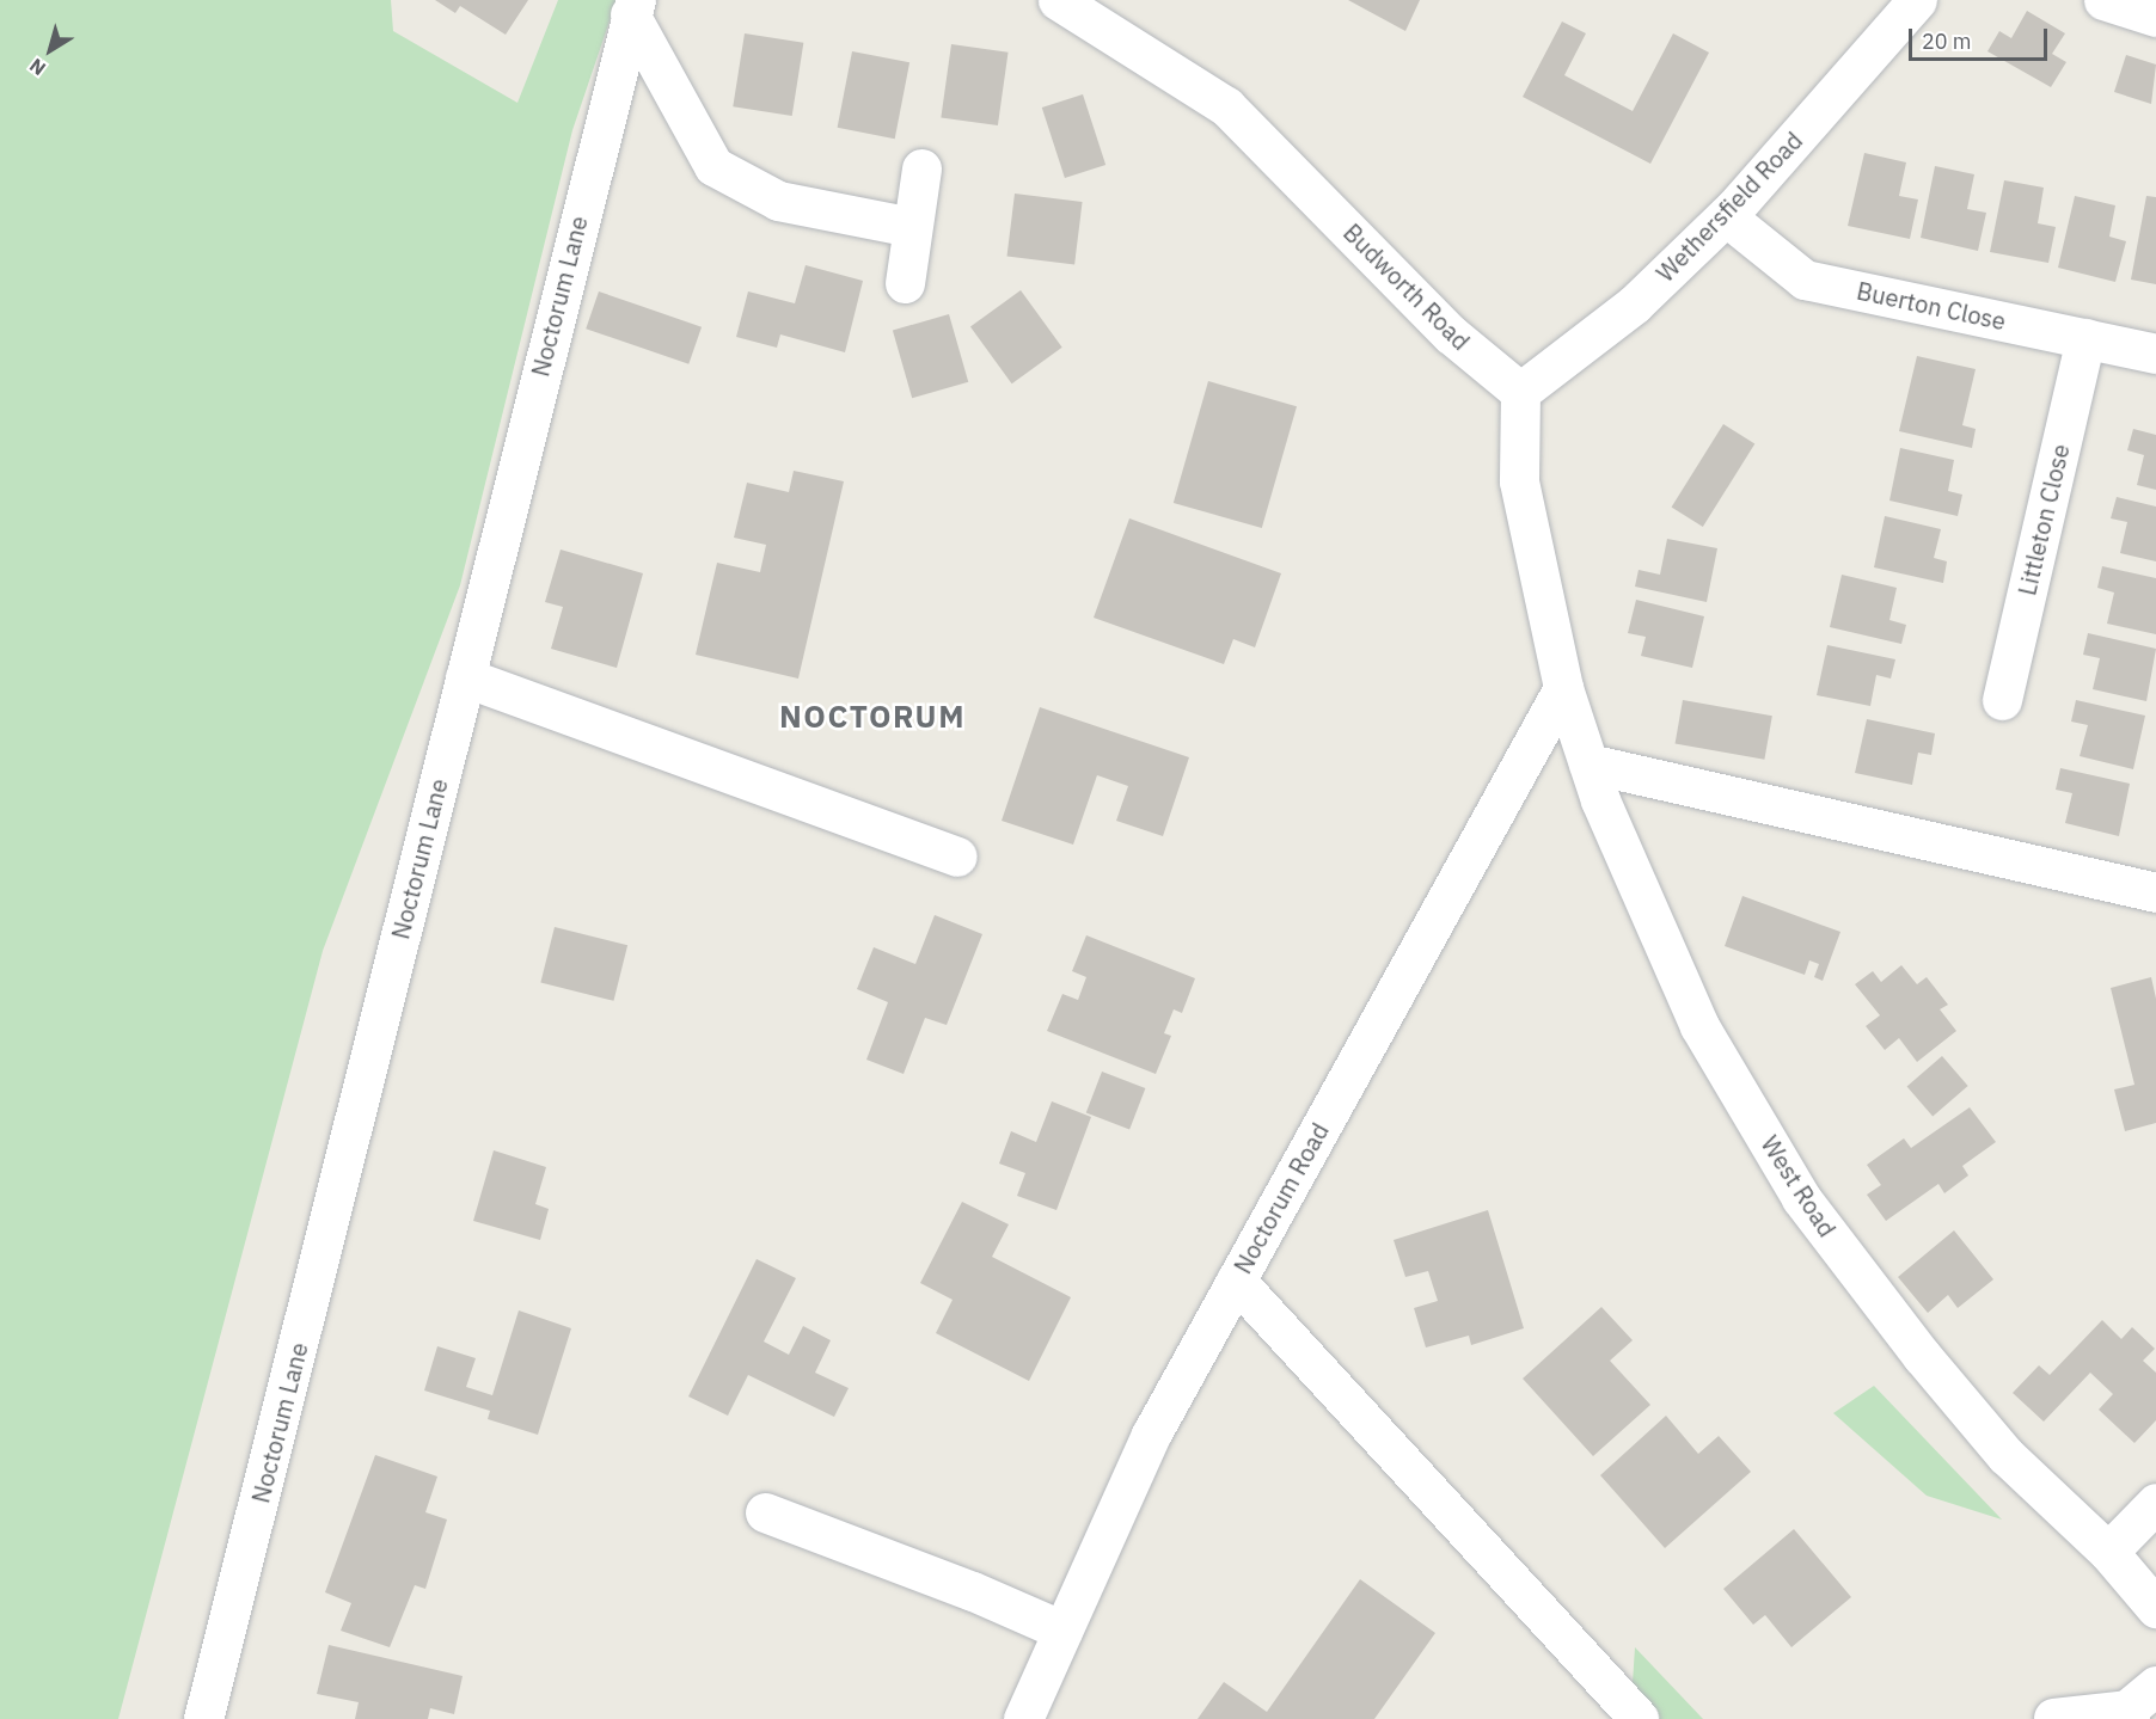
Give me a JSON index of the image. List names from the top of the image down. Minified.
{"streets":{"street":["Wethersfield Road","Budworth Road","Noctorum Lane","Buerton Close","Littleton Close","West Road","Noctorum Road"]},"crossings":[["Wethersfield Road","Budworth Road"],["Wethersfield Road","Buerton Close"],["Buerton Close","Littleton Close"],["West Road","Noctorum Road"]],"districts":["NOCTORUM"],"scale_bar":"20 m","north":"bottom left"}
